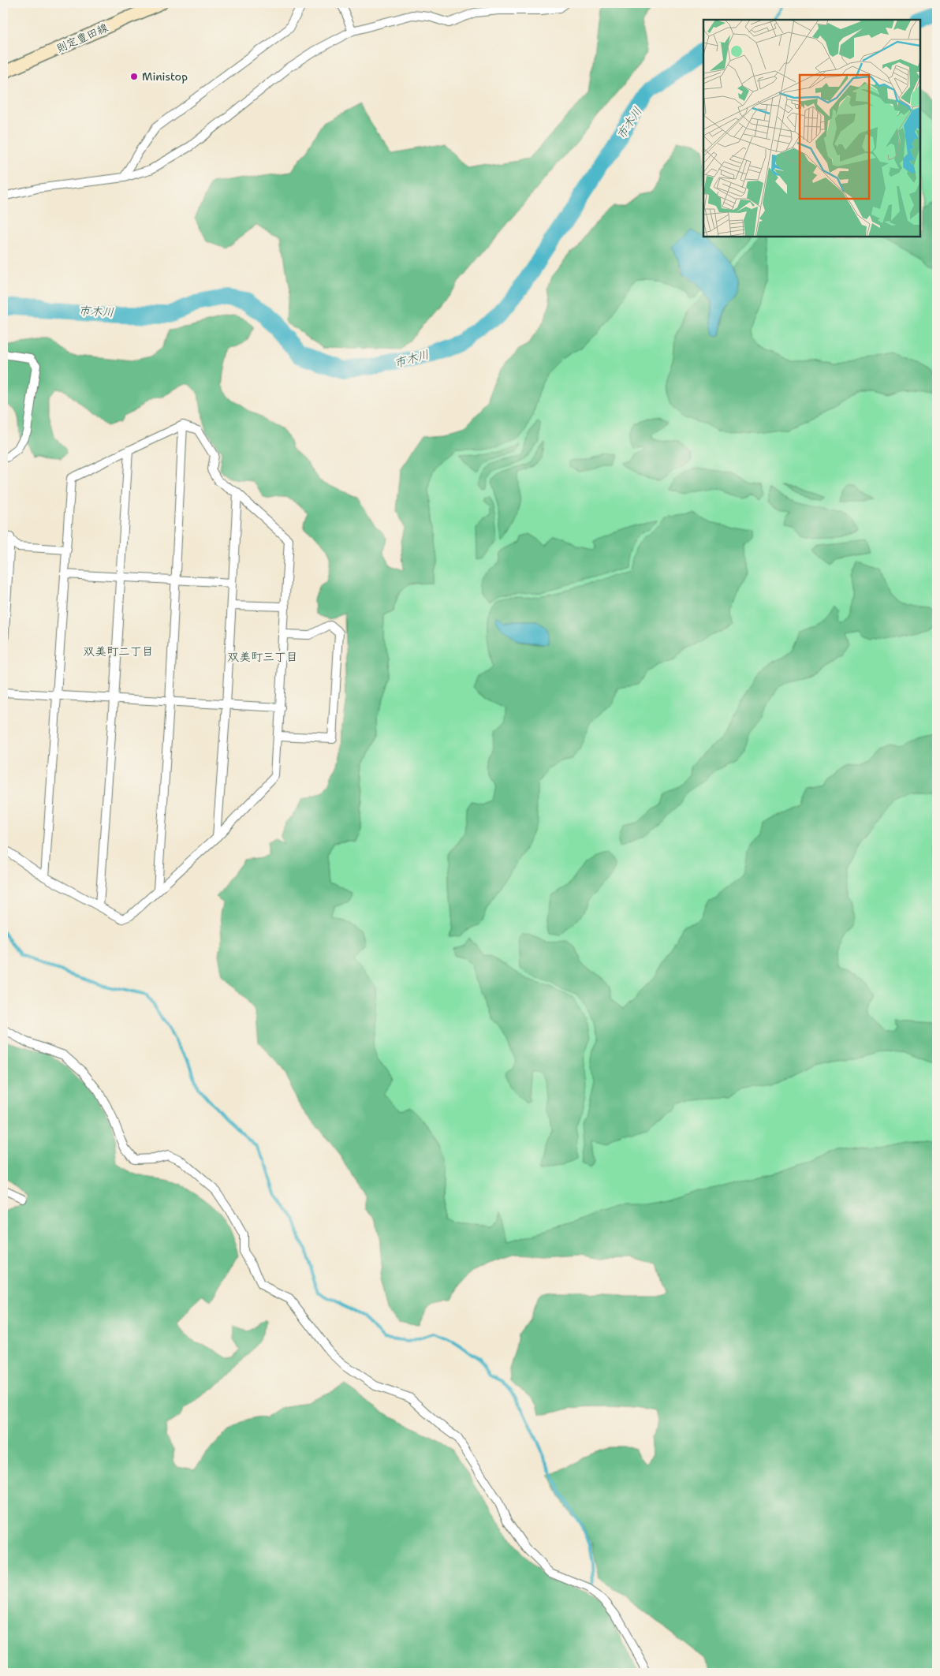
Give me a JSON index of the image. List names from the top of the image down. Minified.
{"streets":{"main road":["則定豊田線"]},"districts":["双美町二丁目","双美町三丁目"],"water":["市木川"],"places":["Ministop"]}
